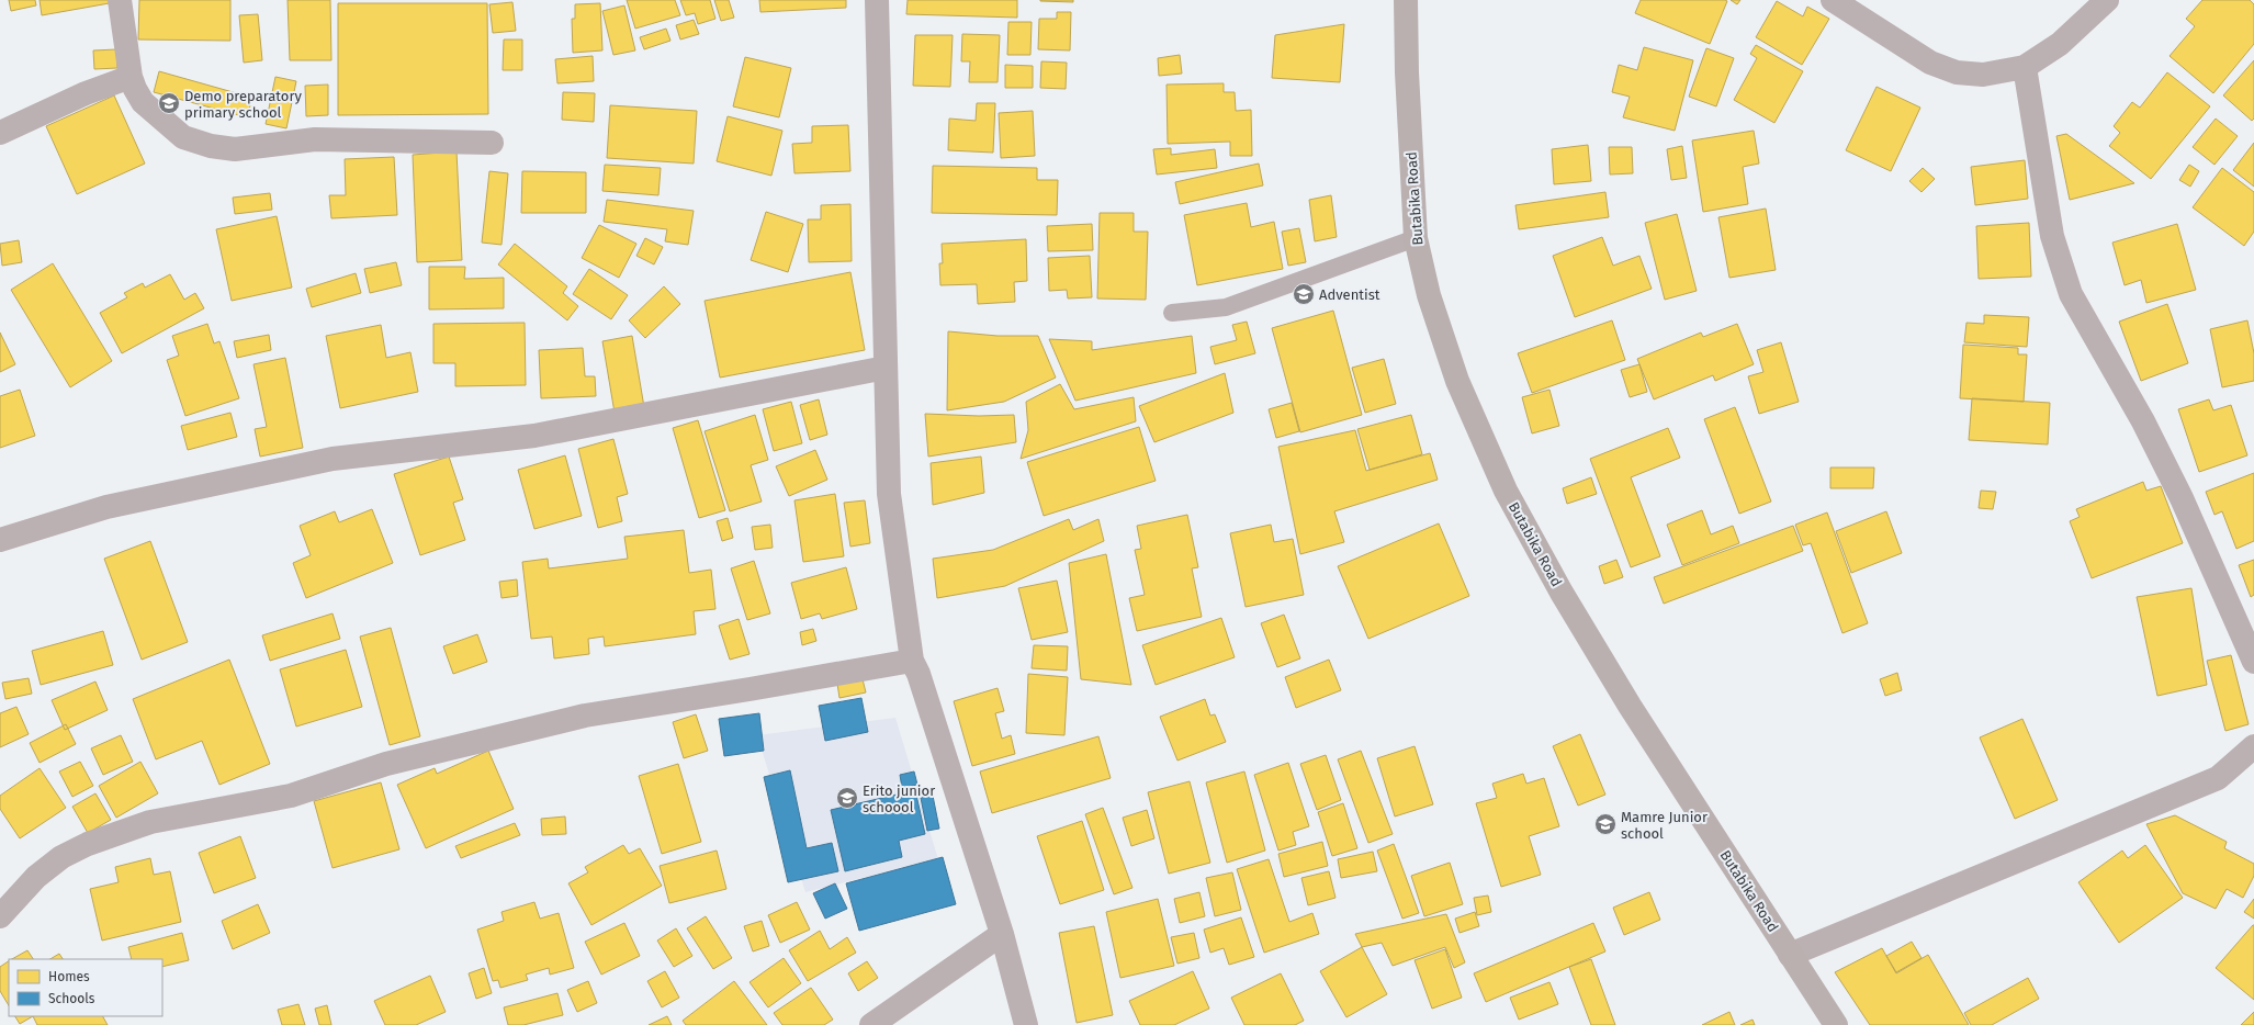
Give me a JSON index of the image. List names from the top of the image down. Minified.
{"streets":{"main road":["Butabika Road"]},"places":{"school or university":["Demo preparatory primary school","Adventist","Erito junior schoool","Mamre Junior school"]},"legend":["Homes","Schools"]}
